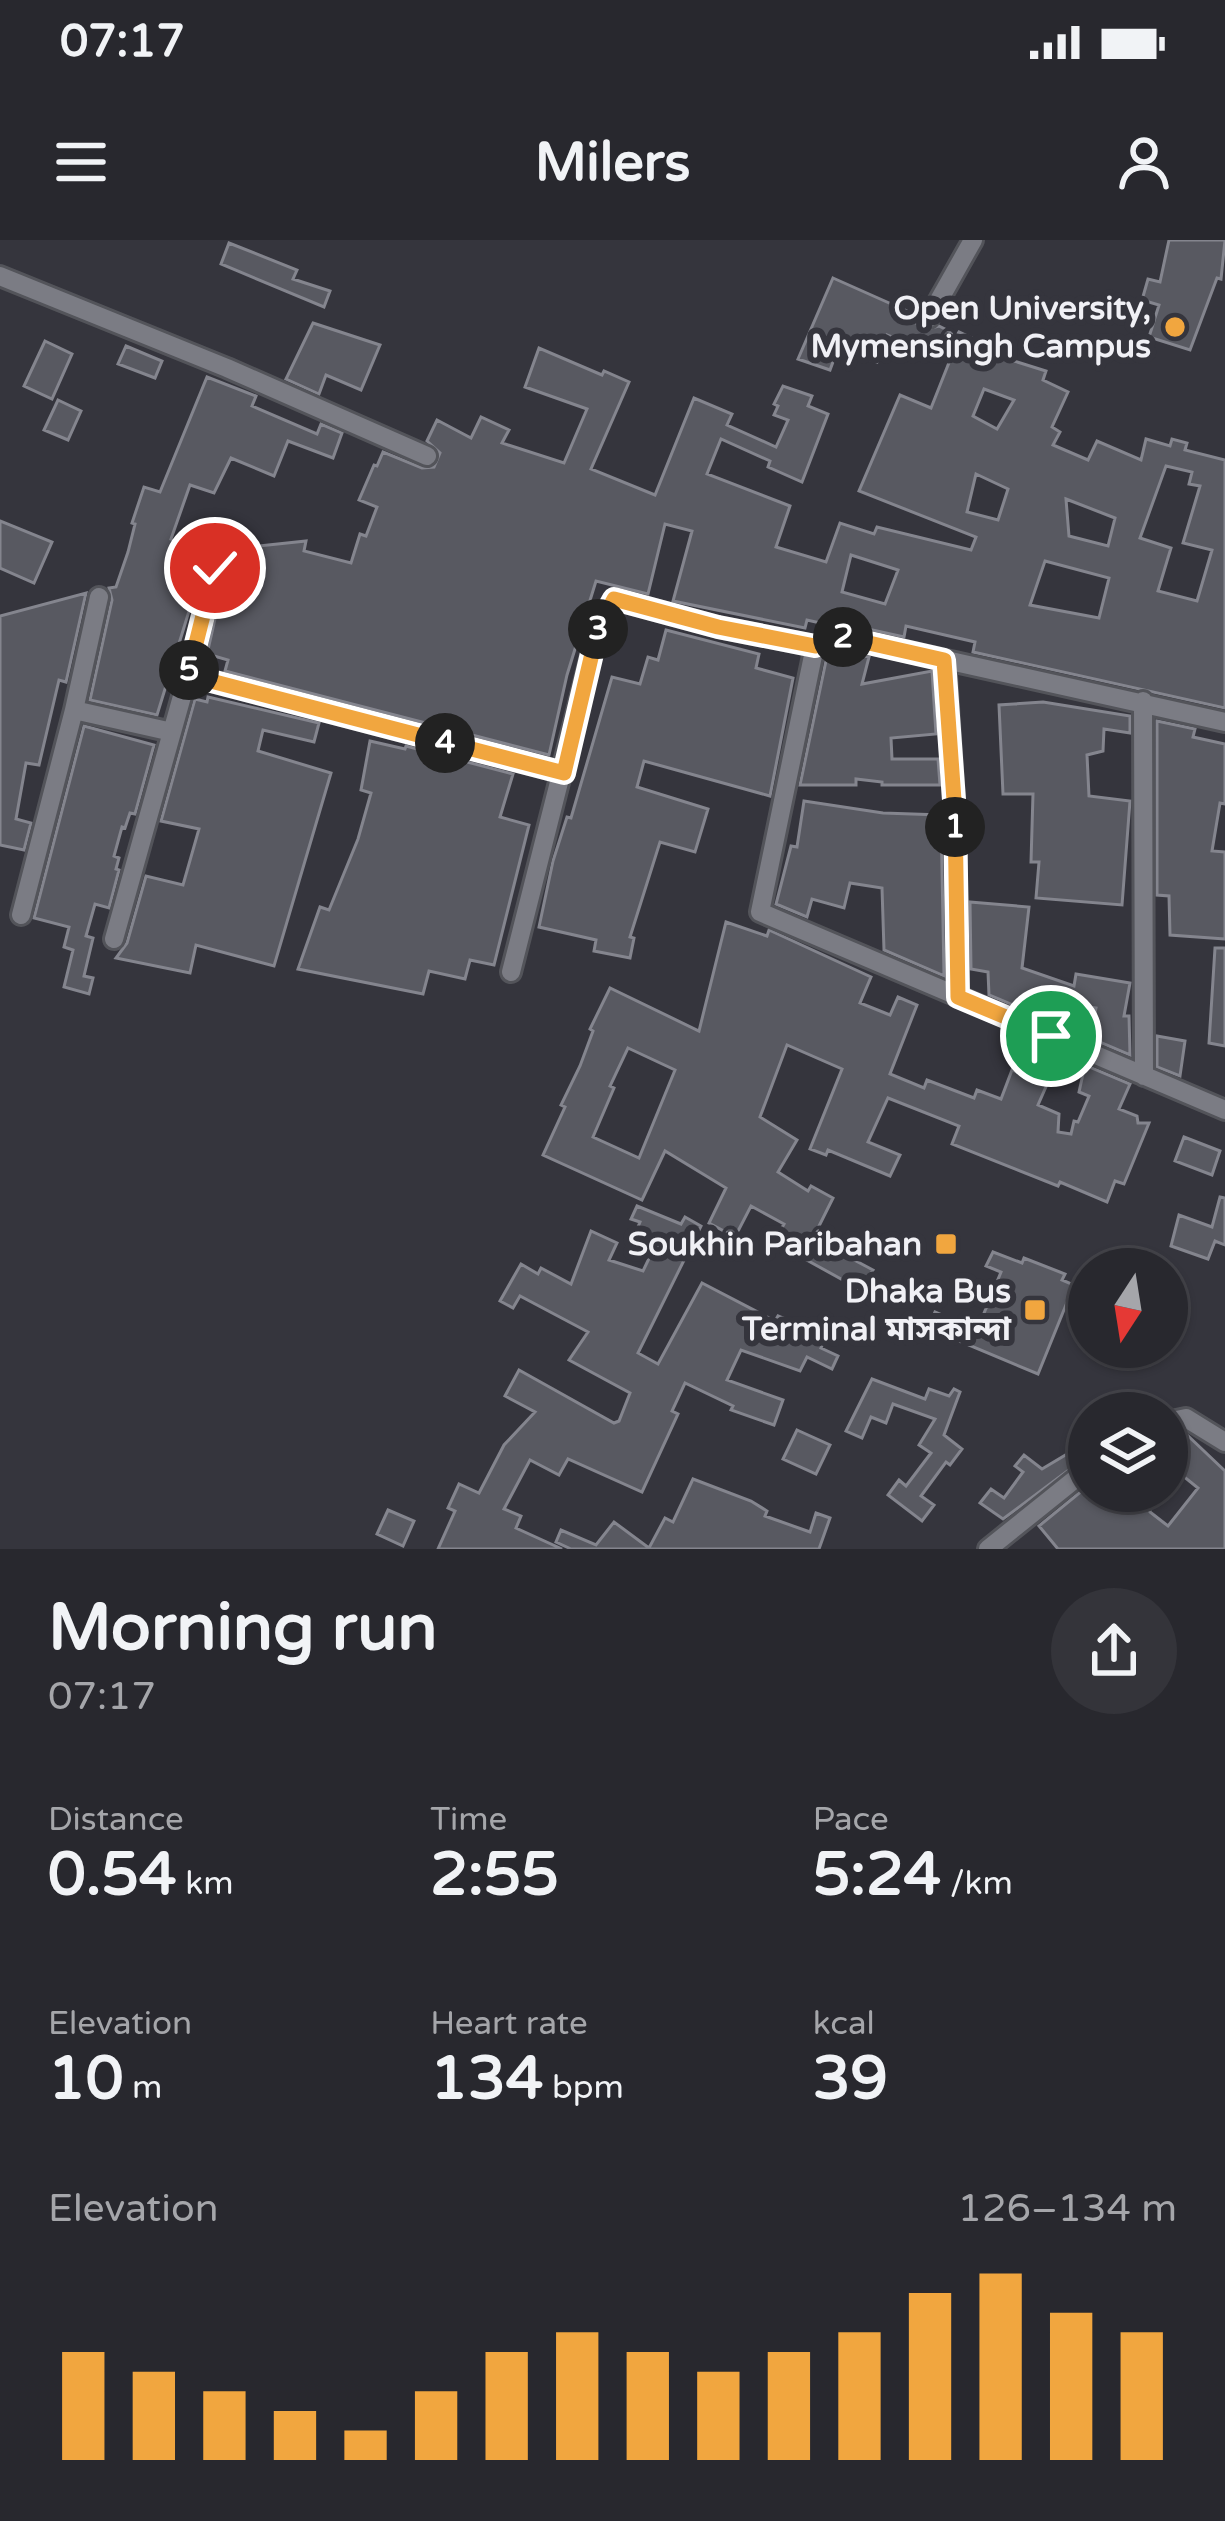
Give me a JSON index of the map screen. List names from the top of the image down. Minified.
{"places":{"other":["Open University, Mymensingh Campus"],"transit":["Soukhin Paribahan","Dhaka Bus Terminal মাসকান্দা"]},"north":"bottom","page":{"status":"07:17","header":"Milers","pins":["3","2","5","4","1"],"heading":["Morning run","07:17"],"stats":[["Distance","0.54 km"],["Time","2:55"],["Pace","5:24 /km"],["Elevation","10 m"],["Heart rate","134 bpm"],["kcal","39"]],"chart":["Elevation","126–134 m"]}}
